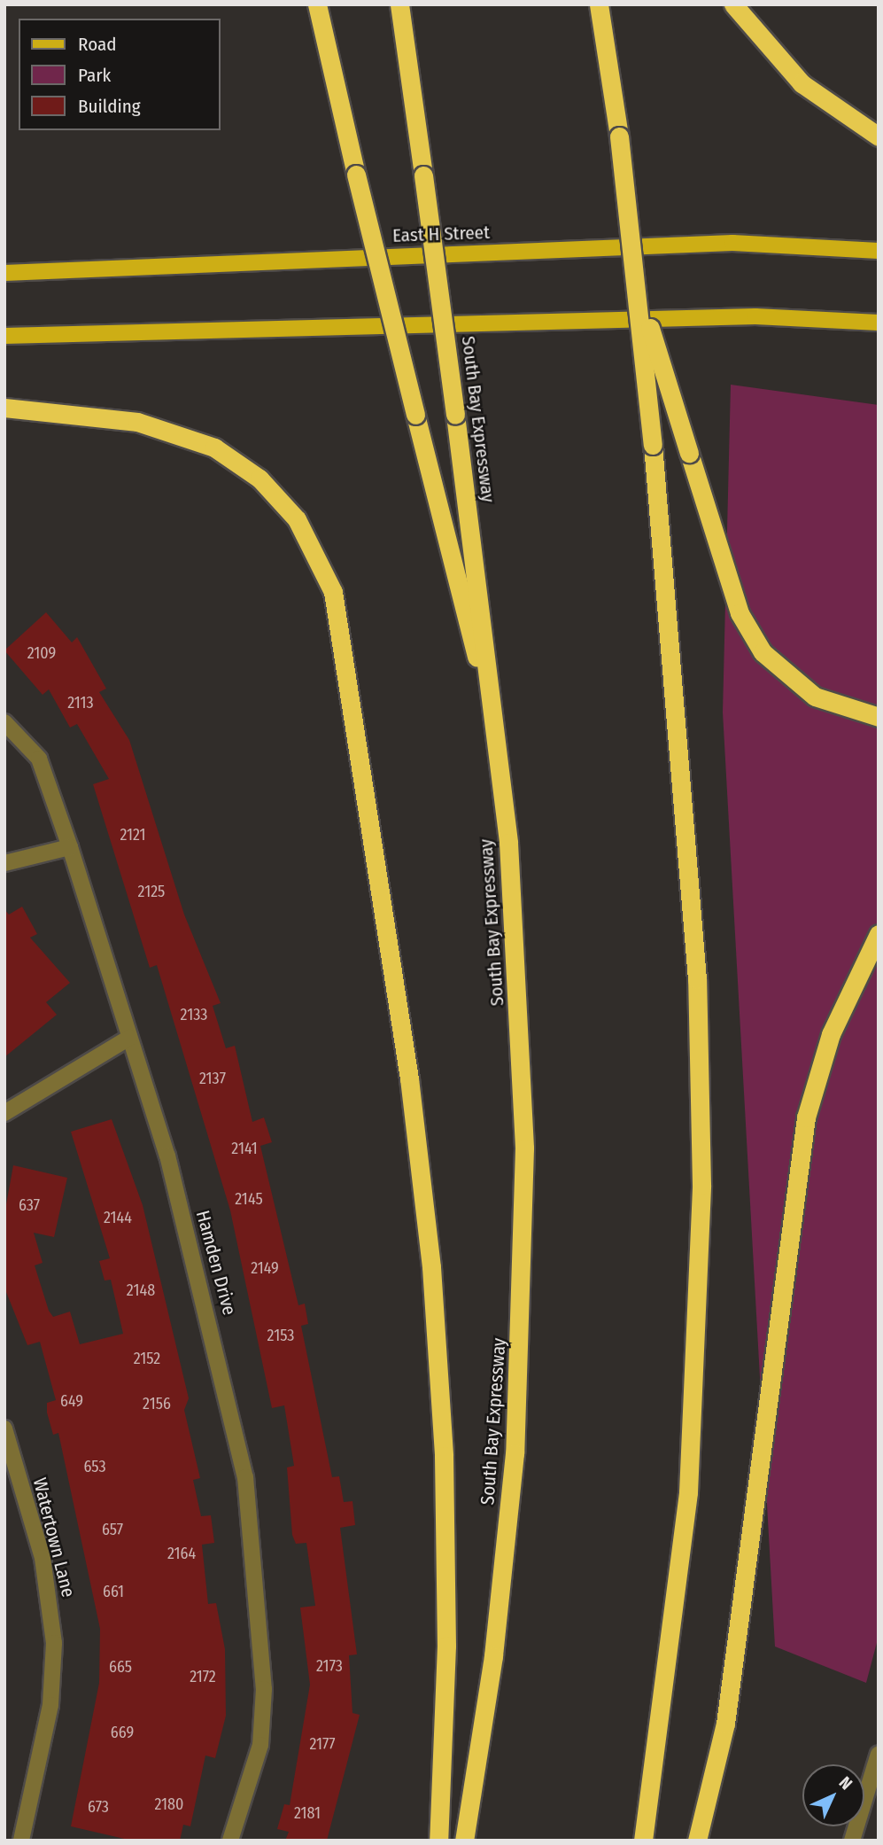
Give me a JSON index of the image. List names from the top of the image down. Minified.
{"streets":{"highway":["South Bay Expressway"],"main road":["East H Street"],"street":["Hamden Drive","Watertown Lane"]},"house_numbers":["2109","2113","2121","2125","2133","2137","2141","2145","637","2144","2149","2148","2153","2152","649","2156","653","657","2164","661","2173","665","2172","669","2177","2180","673","2181"],"legend":["Road","Park","Building"],"north":"top right"}
